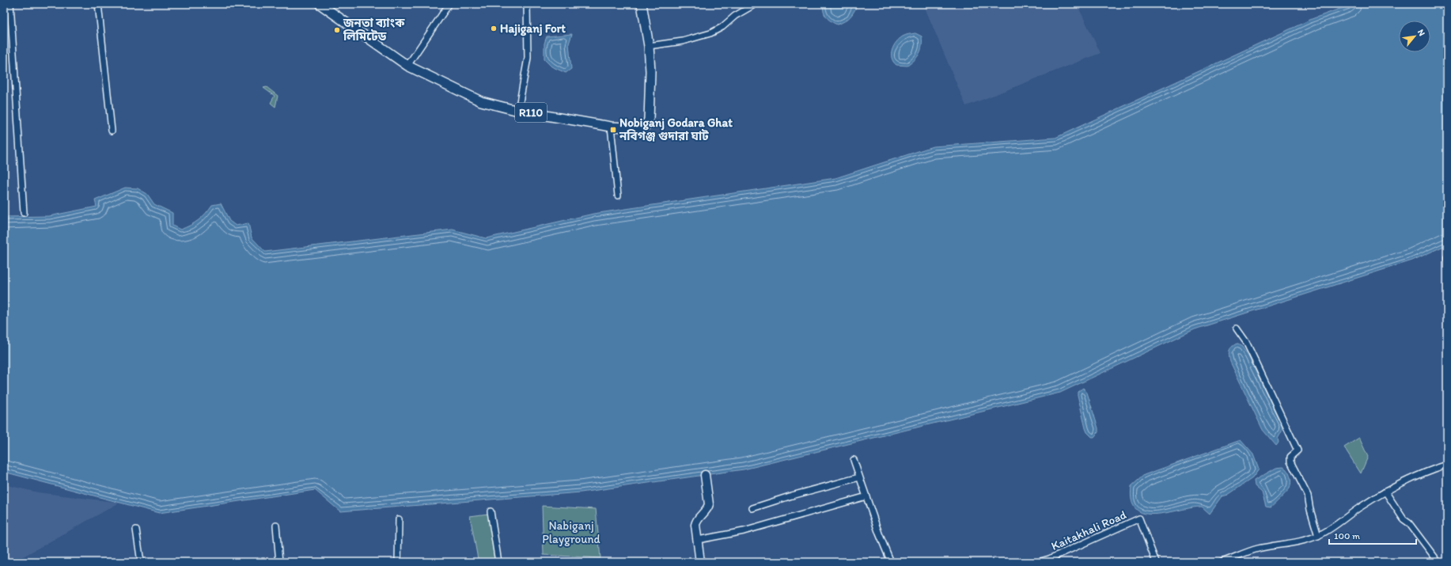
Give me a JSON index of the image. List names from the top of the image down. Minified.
{"streets":{"main road":["R110"],"street":["Kaitakhali Road"]},"parks":["Nabiganj Playground"],"places":{"other":["Hajiganj Fort","জনতা ব্যাংক লিমিটেড"],"transit":["Nobiganj Godara Ghat নবিগঞ্জ গুদারা ঘাট"]},"scale_bar":"100 m","north":"top right"}
